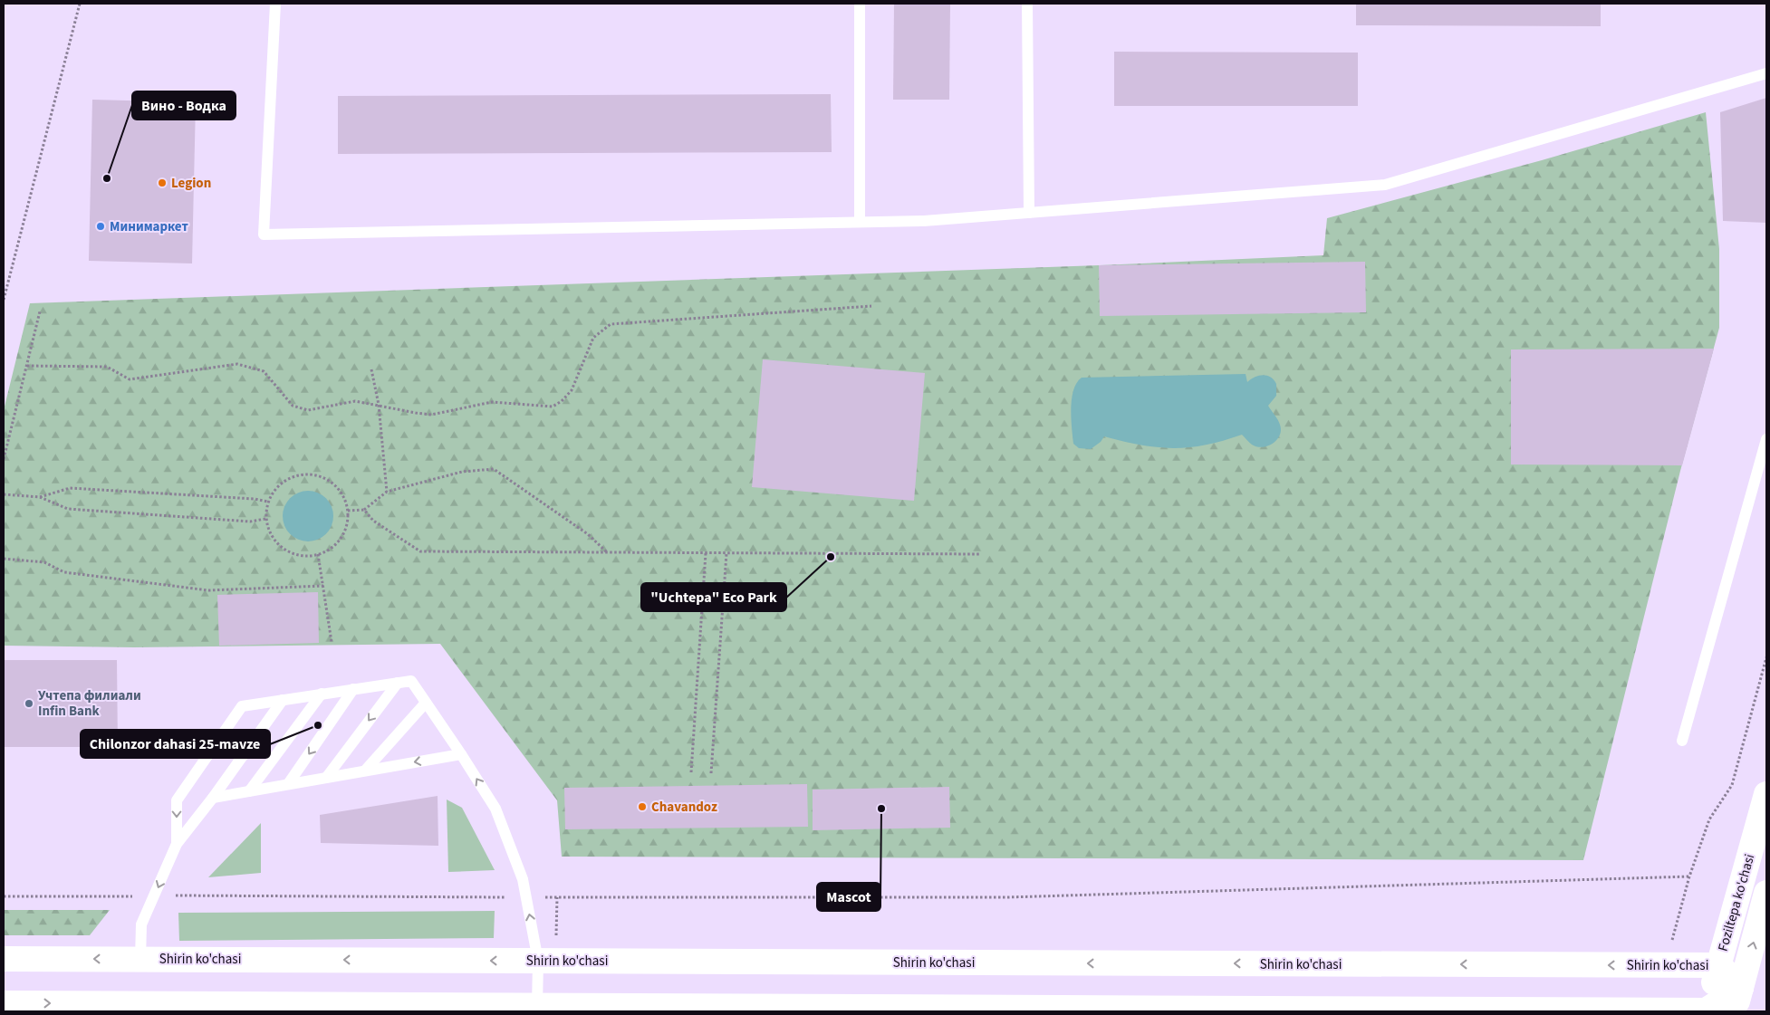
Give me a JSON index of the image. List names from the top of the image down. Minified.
{"streets":{"main road":["Foziltepa ko'chasi","Shirin ko'chasi"]},"crossings":[["Foziltepa ko'chasi","Shirin ko'chasi"]],"places":["Вино - Водка","Legion","Минимаркет","\"Uchtepa\" Eco Park","Учтепа филиали Infin Bank","Chilonzor dahasi 25-mavze","Chavandoz","Mascot"]}
